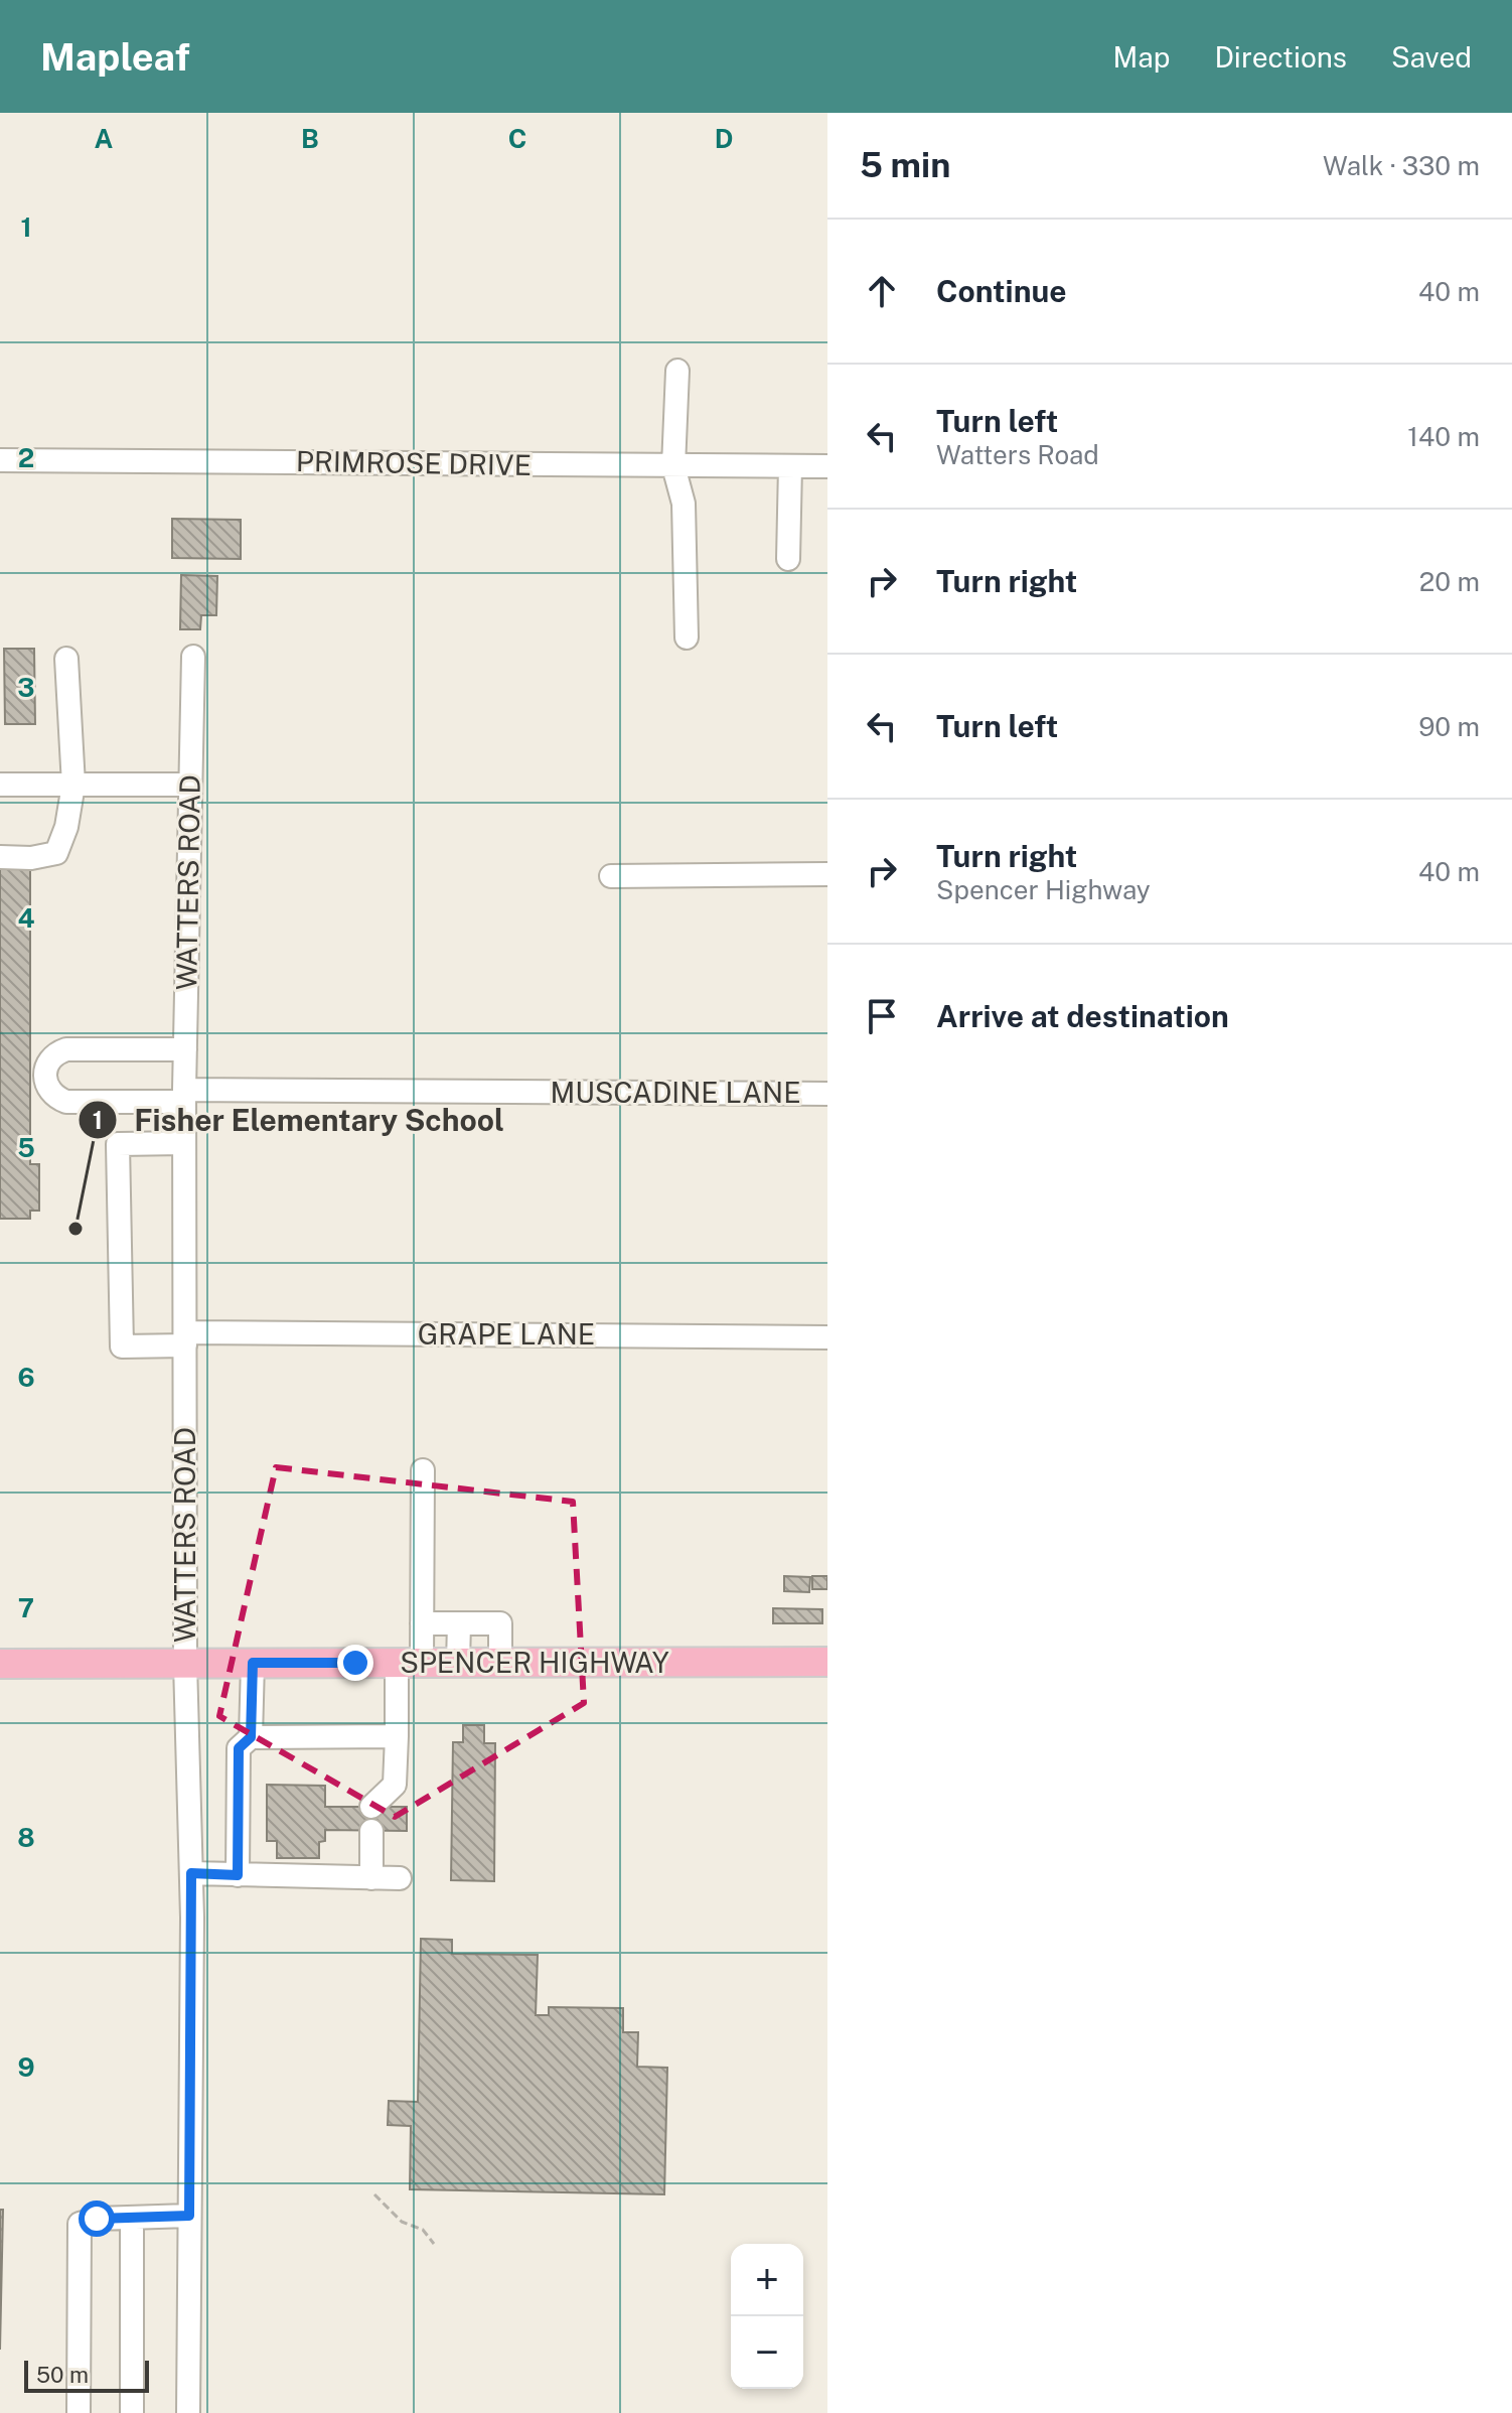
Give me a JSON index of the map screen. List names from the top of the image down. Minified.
{"streets":{"main road":["SPENCER HIGHWAY"],"street":["PRIMROSE DRIVE","WATTERS ROAD","MUSCADINE LANE","GRAPE LANE"]},"crossings":[["WATTERS ROAD","MUSCADINE LANE"],["WATTERS ROAD","GRAPE LANE"],["WATTERS ROAD","SPENCER HIGHWAY"]],"places":["Fisher Elementary School"],"scale_bar":"50 m","page":{"header":"Mapleaf","nav":["Map","Directions","Saved"],"heading":["5 min","Walk · 330 m"],"list":[["Continue","40 m"],["Turn left","Watters Road","140 m"],["Turn right","20 m"],["Turn left","90 m"],["Turn right","Spencer Highway","40 m"],"Arrive at destination"],"map_buttons":["+","−"],"scale":"50 m"},"grid":{"columns":["A","B","C","D"],"rows":["1","2","3","4","5","6","7","8","9"]}}
